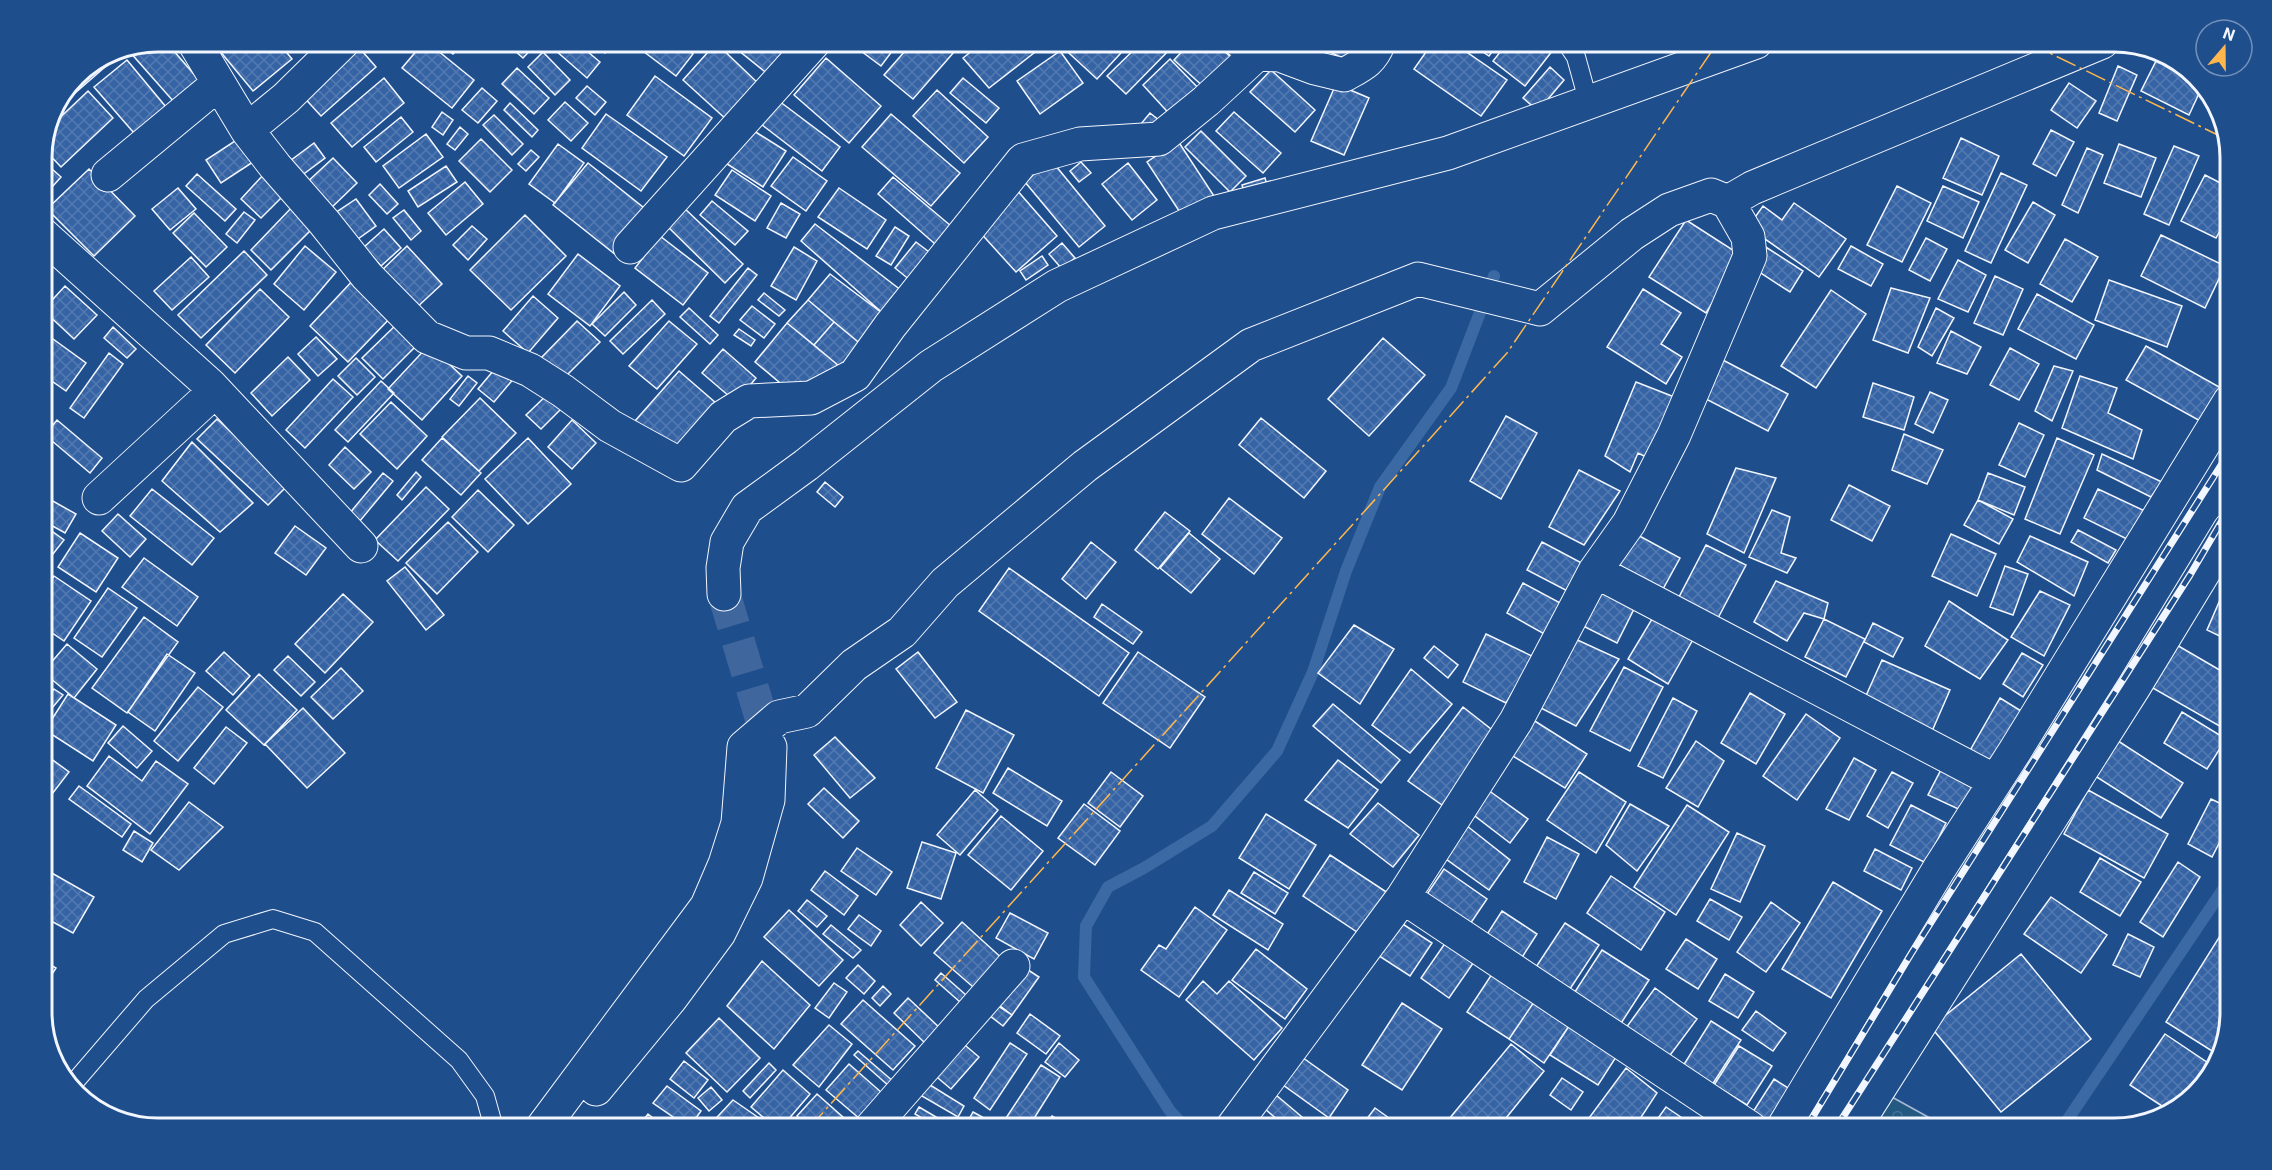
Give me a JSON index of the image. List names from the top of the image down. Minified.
{"north":"top"}
